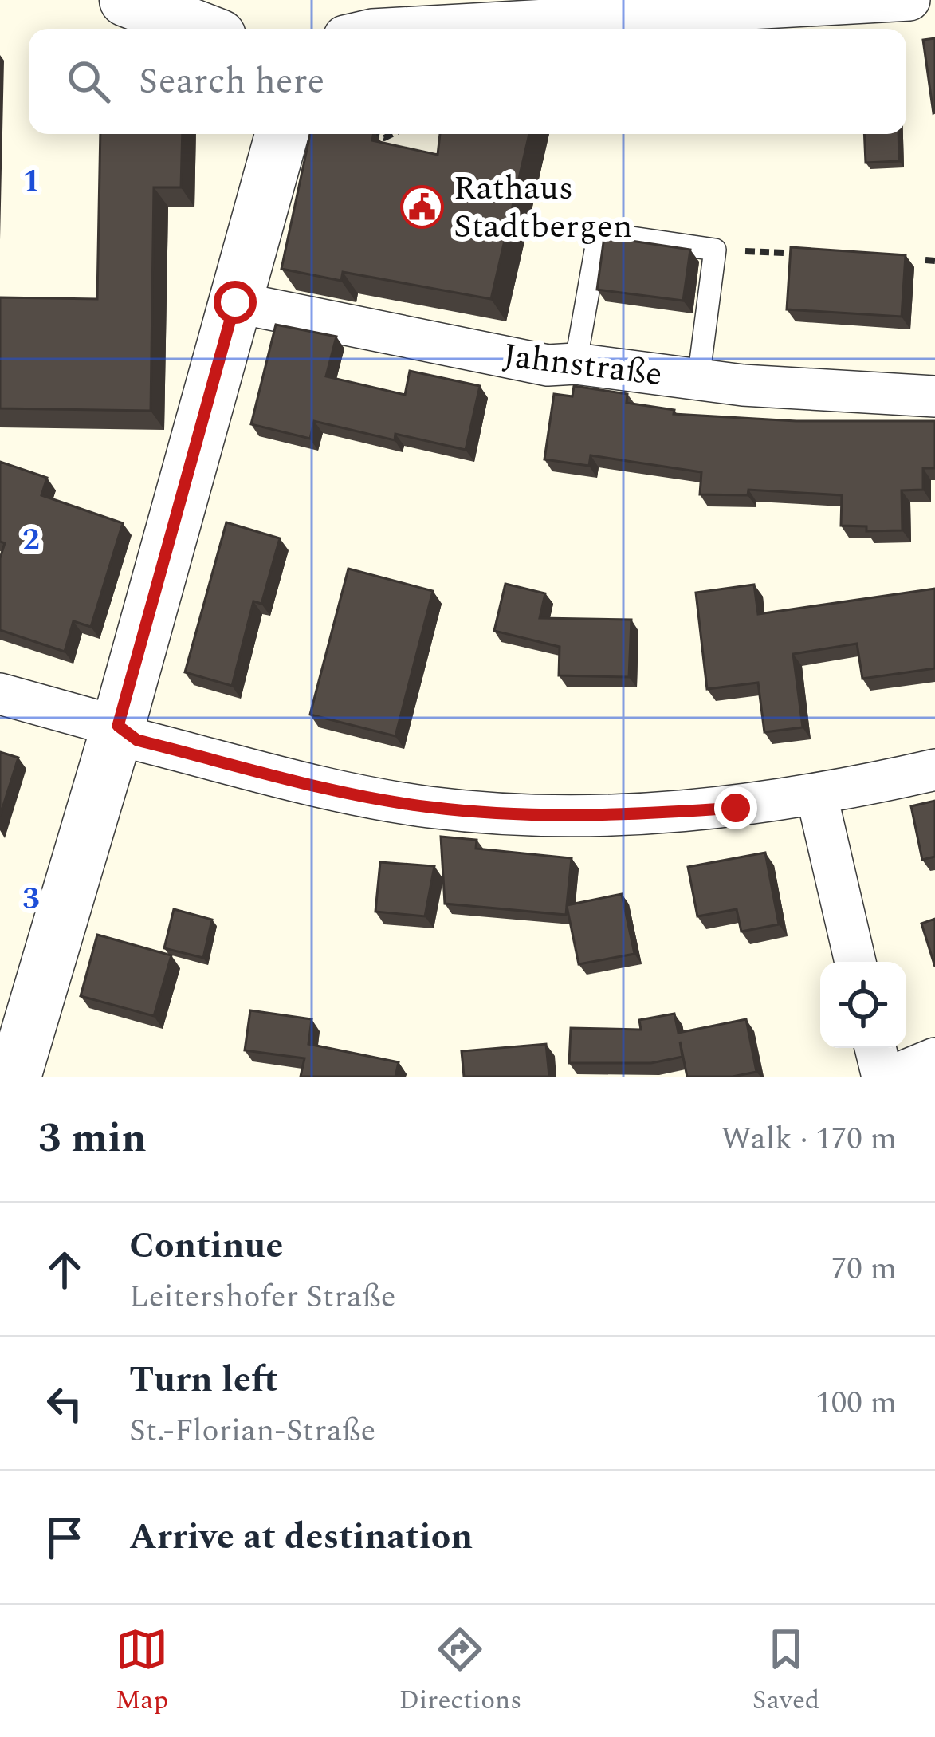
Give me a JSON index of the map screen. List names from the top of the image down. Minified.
{"streets":{"street":["Jahnstraße"]},"places":{"public building":["Rathaus Stadtbergen"]},"page":{"search":"Search here","heading":["3 min","Walk · 170 m"],"list":[["Continue","Leitershofer Straße","70 m"],["Turn left","St.-Florian-Straße","100 m"],"Arrive at destination"],"nav":["Map","Directions","Saved"]},"grid":{"rows":["1","2","3"]}}
